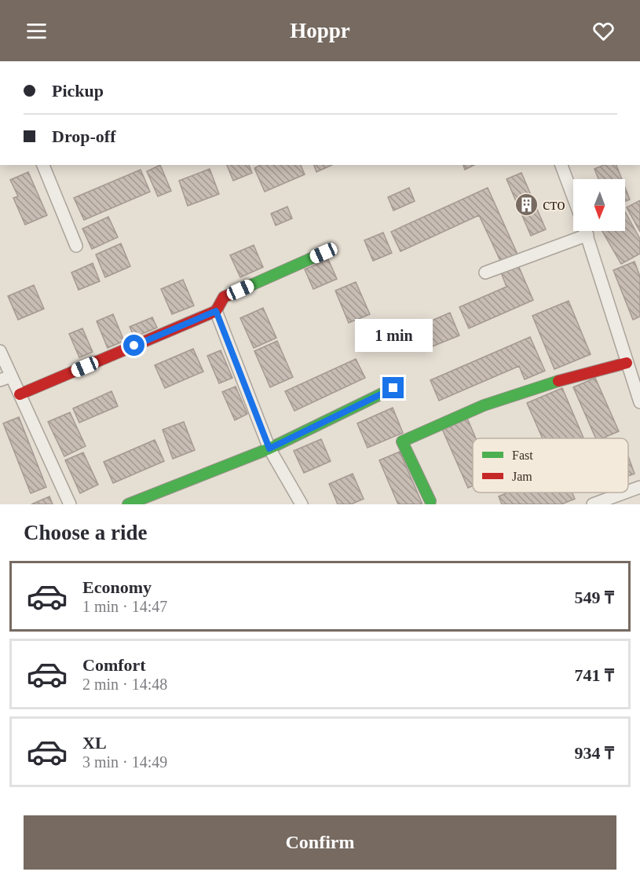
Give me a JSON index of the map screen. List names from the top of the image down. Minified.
{"places":{"building":["сто"]},"legend":["Fast","Jam"],"north":"bottom","page":{"header":"Hoppr","banner":["Pickup","Drop-off"],"bubble":"1 min","heading":"Choose a ride","list":[{"name":"Economy","note":"1 min · 14:47","value":"549 ₸"},{"name":"Comfort","note":"2 min · 14:48","value":"741 ₸"},{"name":"XL","note":"3 min · 14:49","value":"934 ₸"}],"buttons":"Confirm"}}
